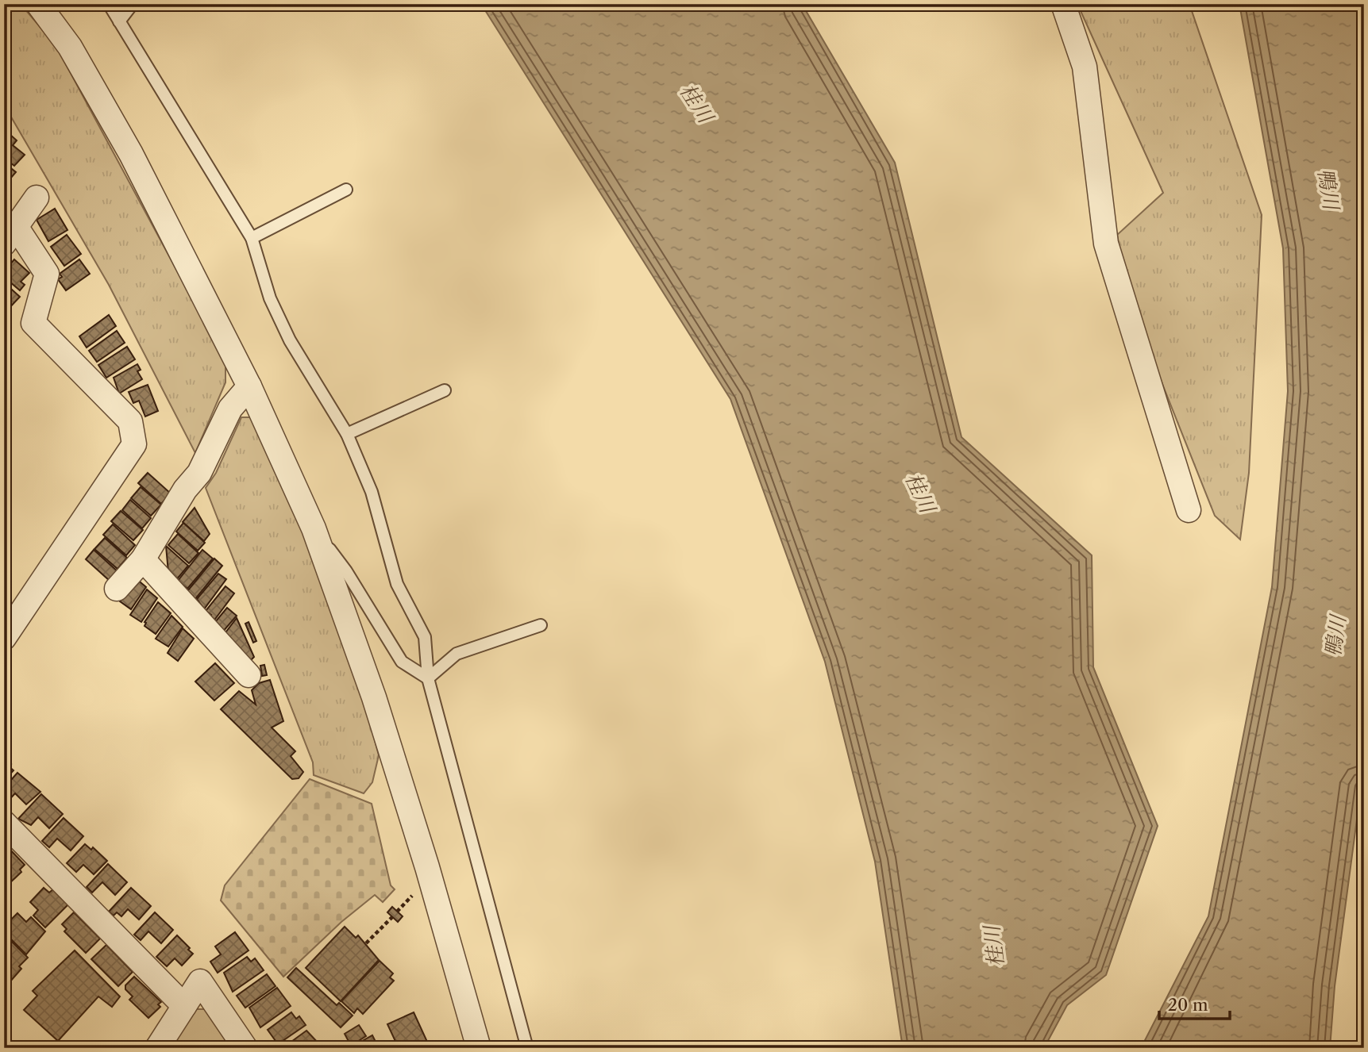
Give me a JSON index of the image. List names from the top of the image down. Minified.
{"water":["桂川","鴨川"],"scale_bar":"20 m"}
